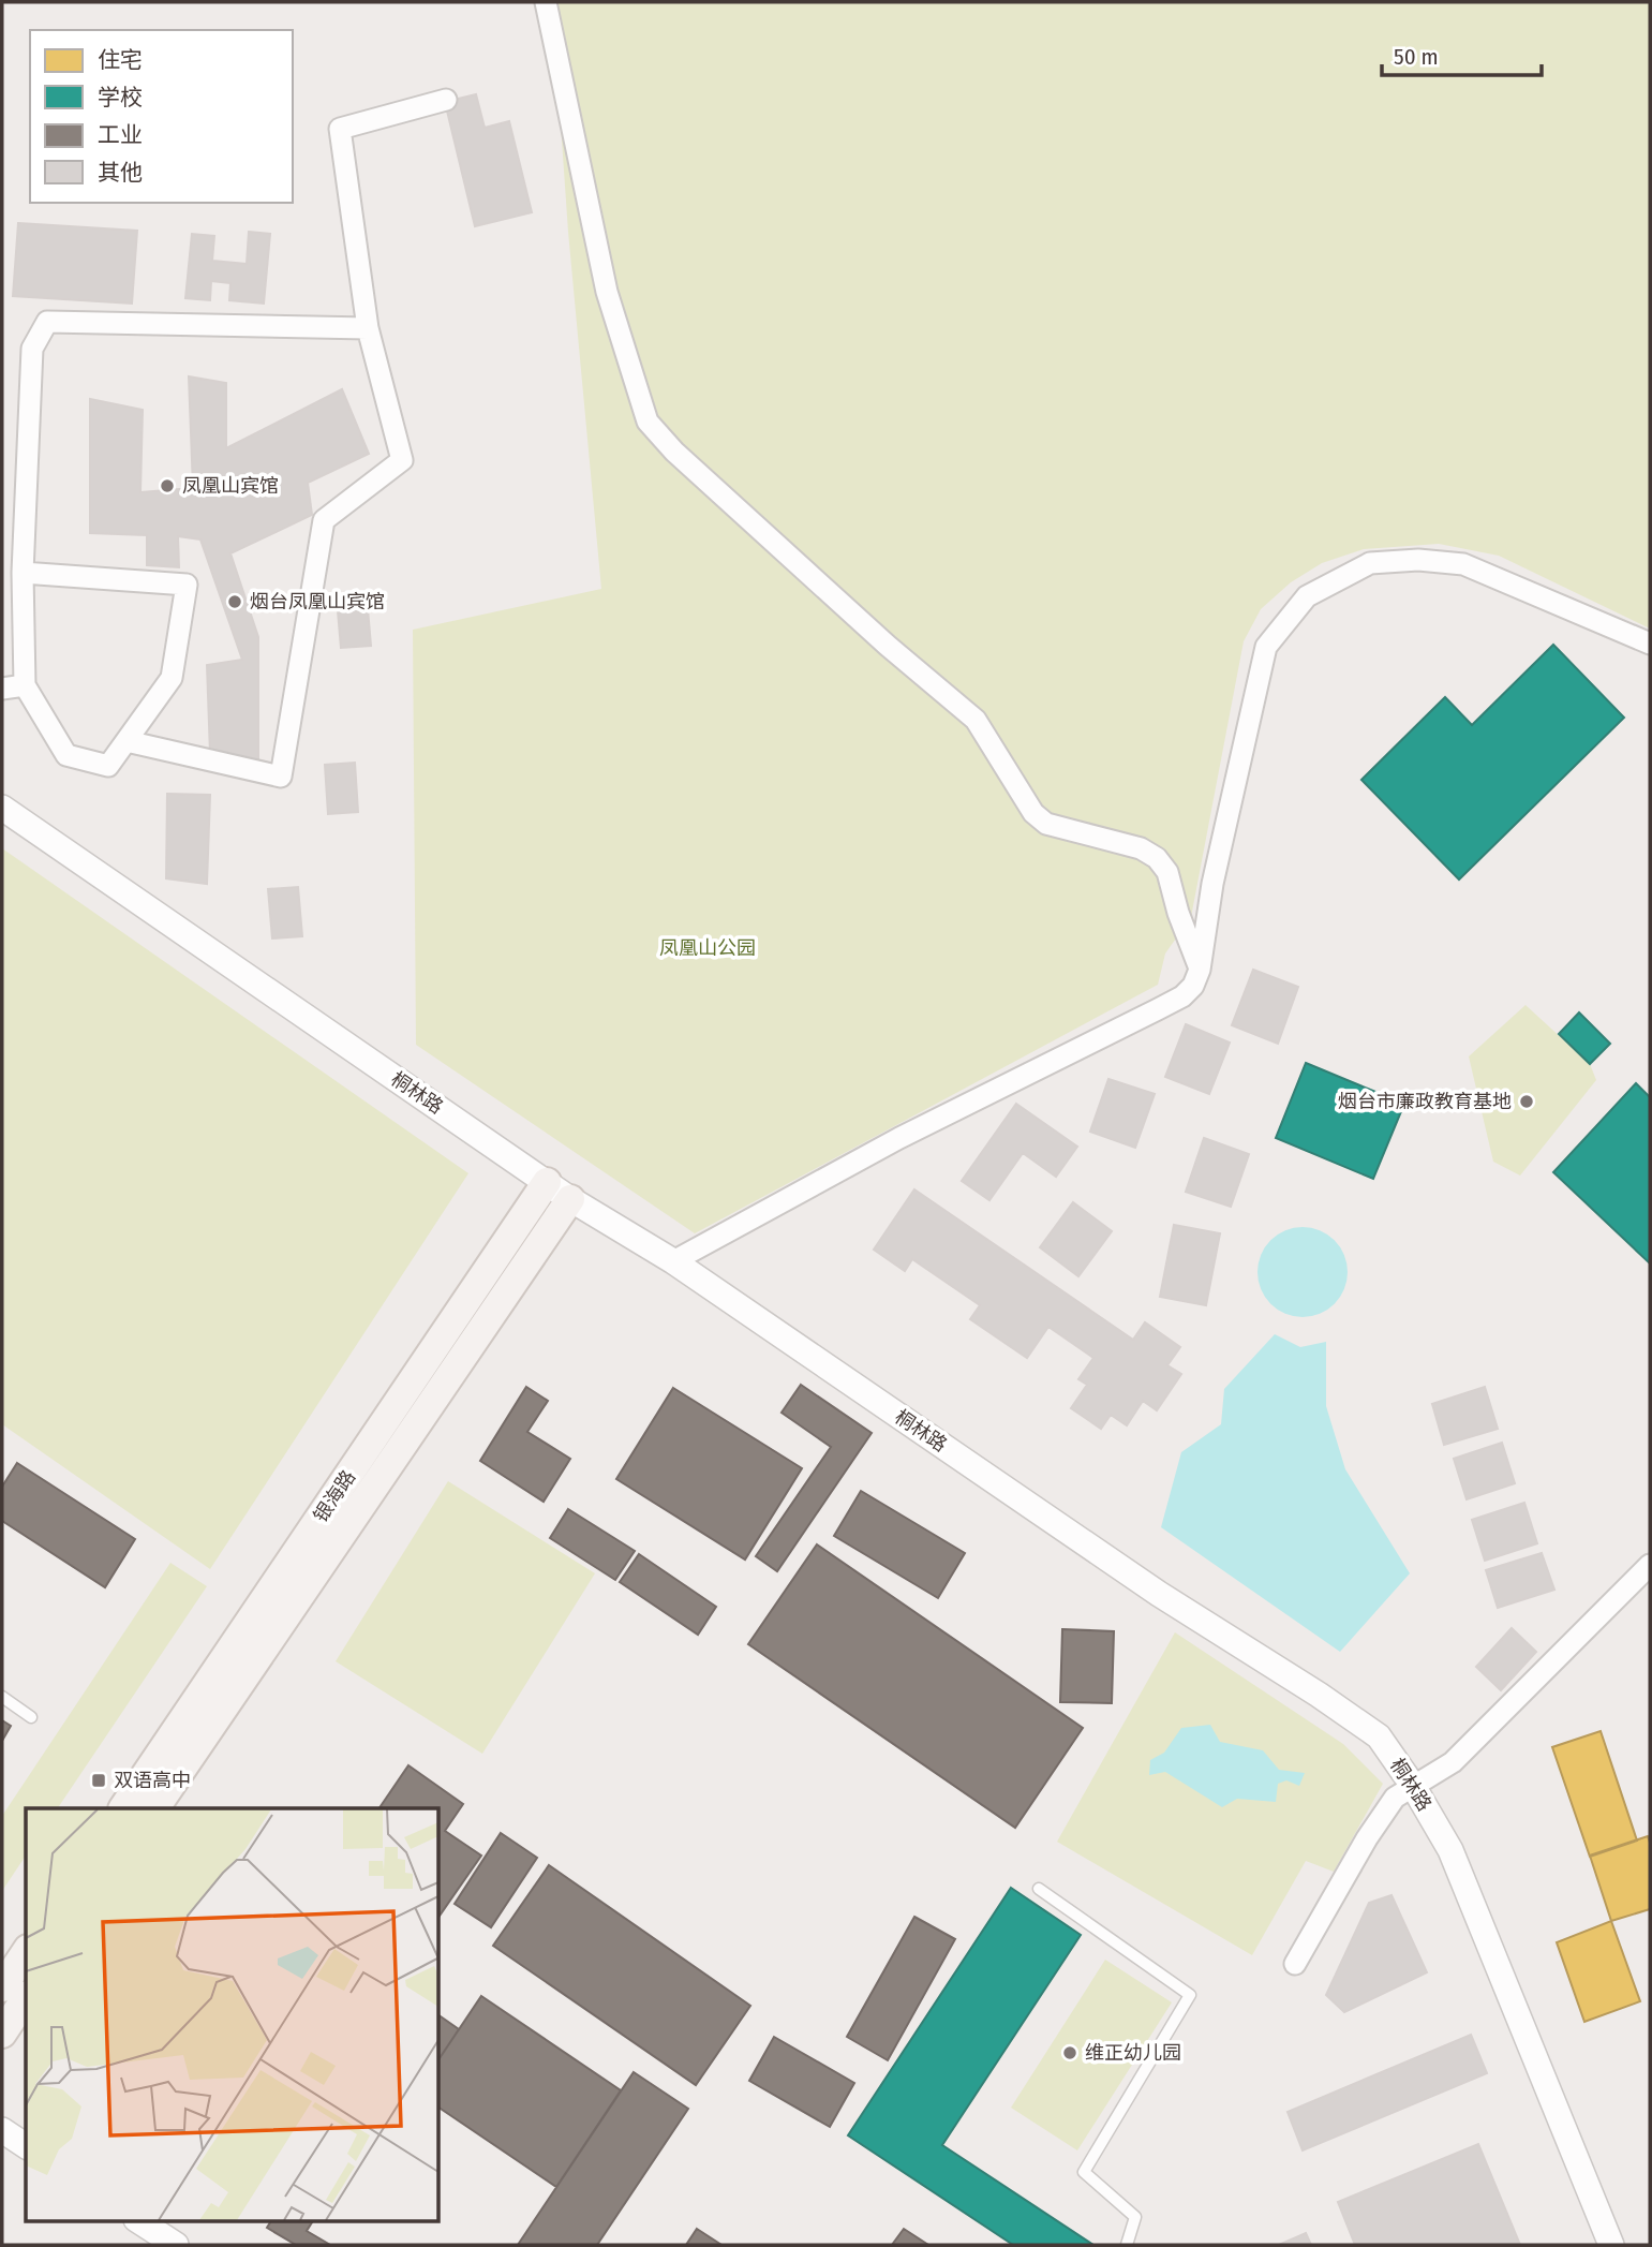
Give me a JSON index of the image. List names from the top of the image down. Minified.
{"streets":{"main road":["银海路"],"street":["桐林路"]},"crossings":[["桐林路","银海路"]],"parks":["凤凰山公园"],"places":{"other":["凤凰山宾馆","烟台凤凰山宾馆","烟台市廉政教育基地","维正幼儿园"],"transit":["双语高中"]},"legend":["住宅","学校","工业","其他"],"scale_bar":"50 m"}
